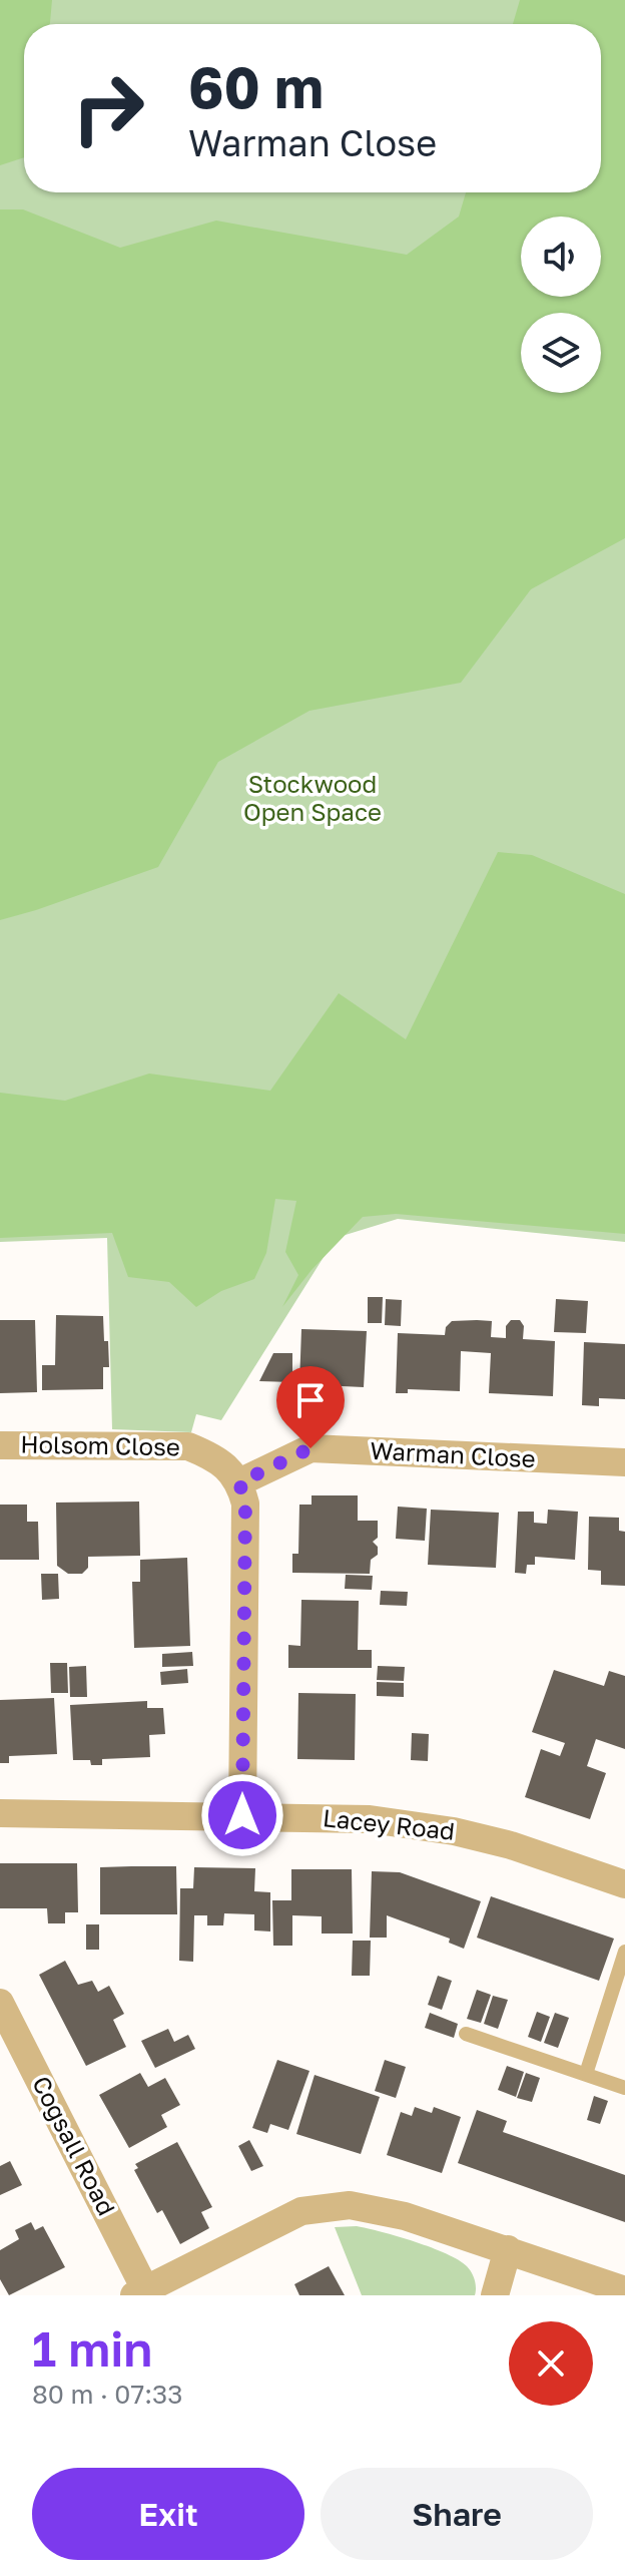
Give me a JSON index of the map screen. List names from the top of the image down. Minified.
{"streets":{"street":["Holsom Close","Warman Close","Lacey Road","Cogsall Road"]},"crossings":[["Holsom Close","Warman Close"]],"parks":["Stockwood Open Space"],"page":{"turn":["60 m","Warman Close"],"heading":["1 min","80 m · 07:33"],"buttons":["Exit","Share"]}}
